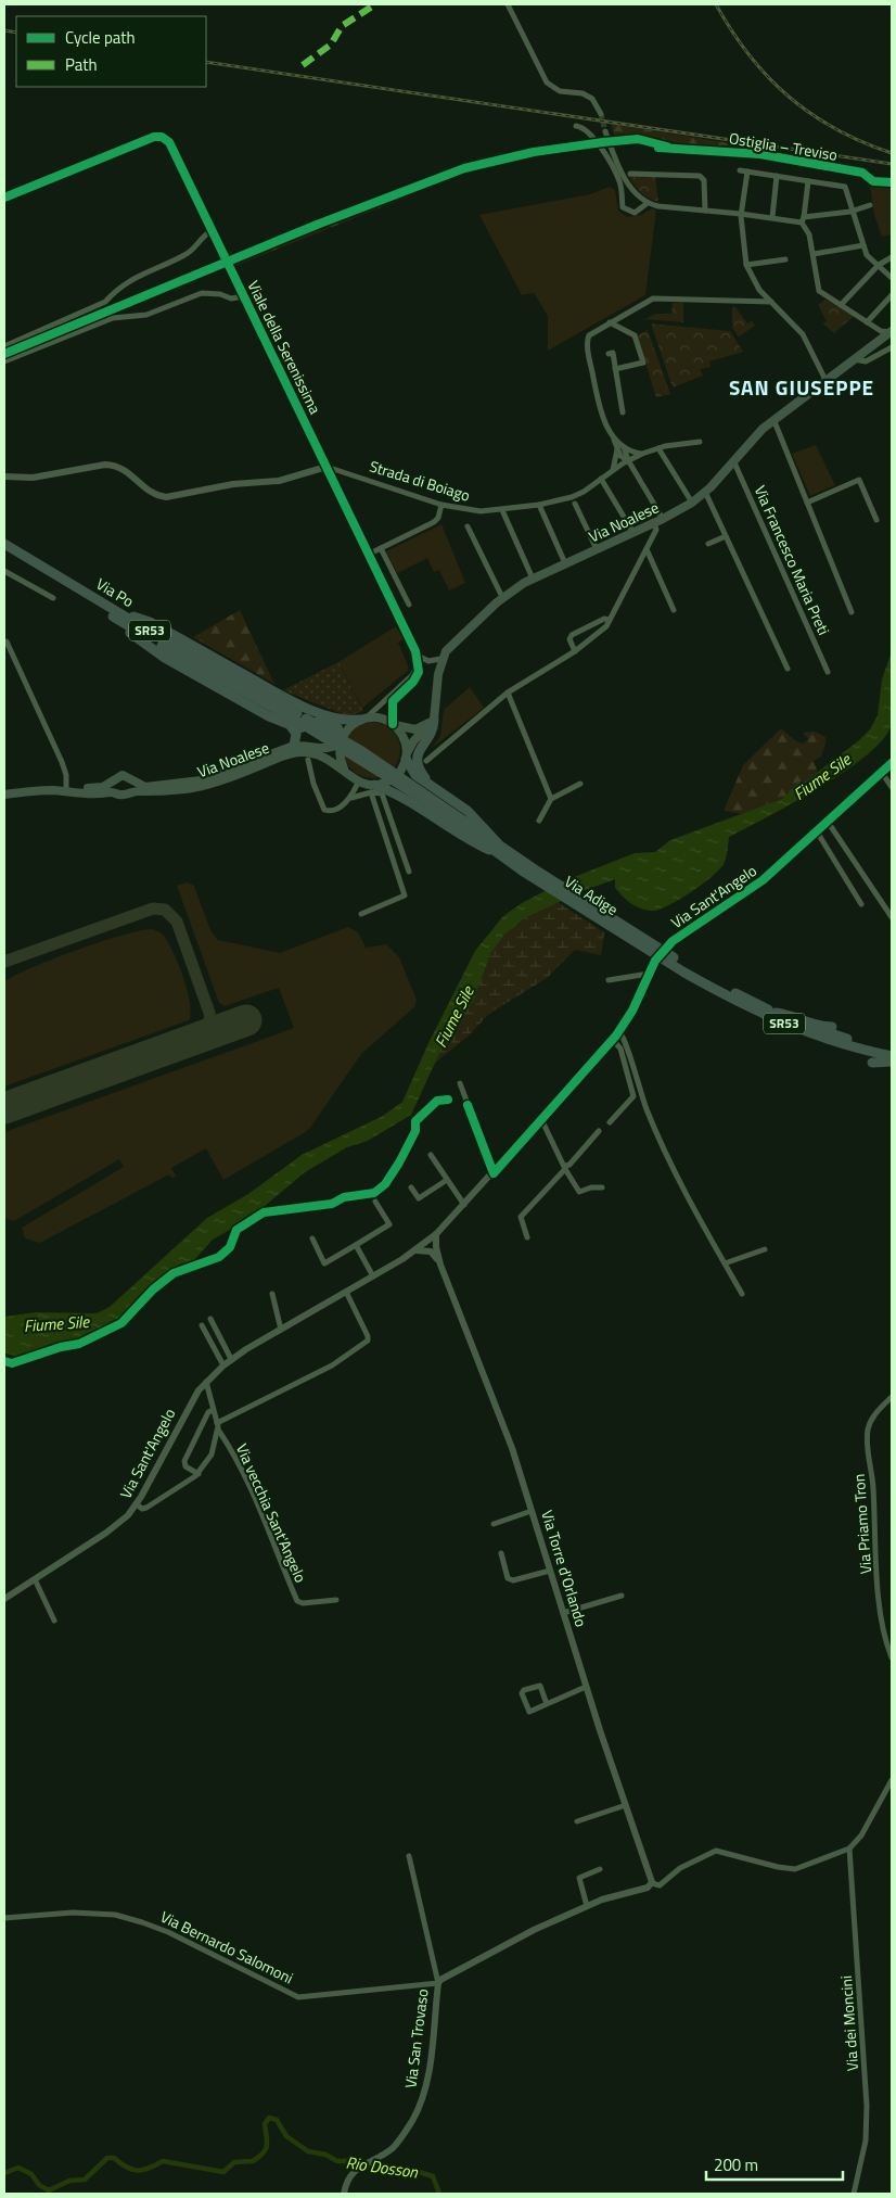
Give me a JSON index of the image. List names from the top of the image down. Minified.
{"streets":{"highway":["Via Po","SR53","Via Adige"],"main road":["Via Noalese"],"street":["Viale della Serenissima","Strada di Boiago","Via Francesco Maria Preti","Via Sant'Angelo","Via vecchia Sant'Angelo","Via Priamo Tron","Via Torre d'Orlando","Via Bernardo Salomoni","Via dei Moncini","Via San Trovaso"],"cycle path":["Ostiglia – Treviso"]},"crossings":[["Viale della Serenissima","Strada di Boiago"],["Via Noalese","Via Francesco Maria Preti"],["Via Po","Via Adige"],["Via Sant'Angelo","Via vecchia Sant'Angelo"],["Via Sant'Angelo","Via Torre d'Orlando"],["Via Torre d'Orlando","Via Bernardo Salomoni"],["Via Bernardo Salomoni","Via San Trovaso"]],"districts":["SAN GIUSEPPE"],"water":["Fiume Sile","Rio Dosson"],"legend":["Cycle path","Path"],"scale_bar":"200 m"}
